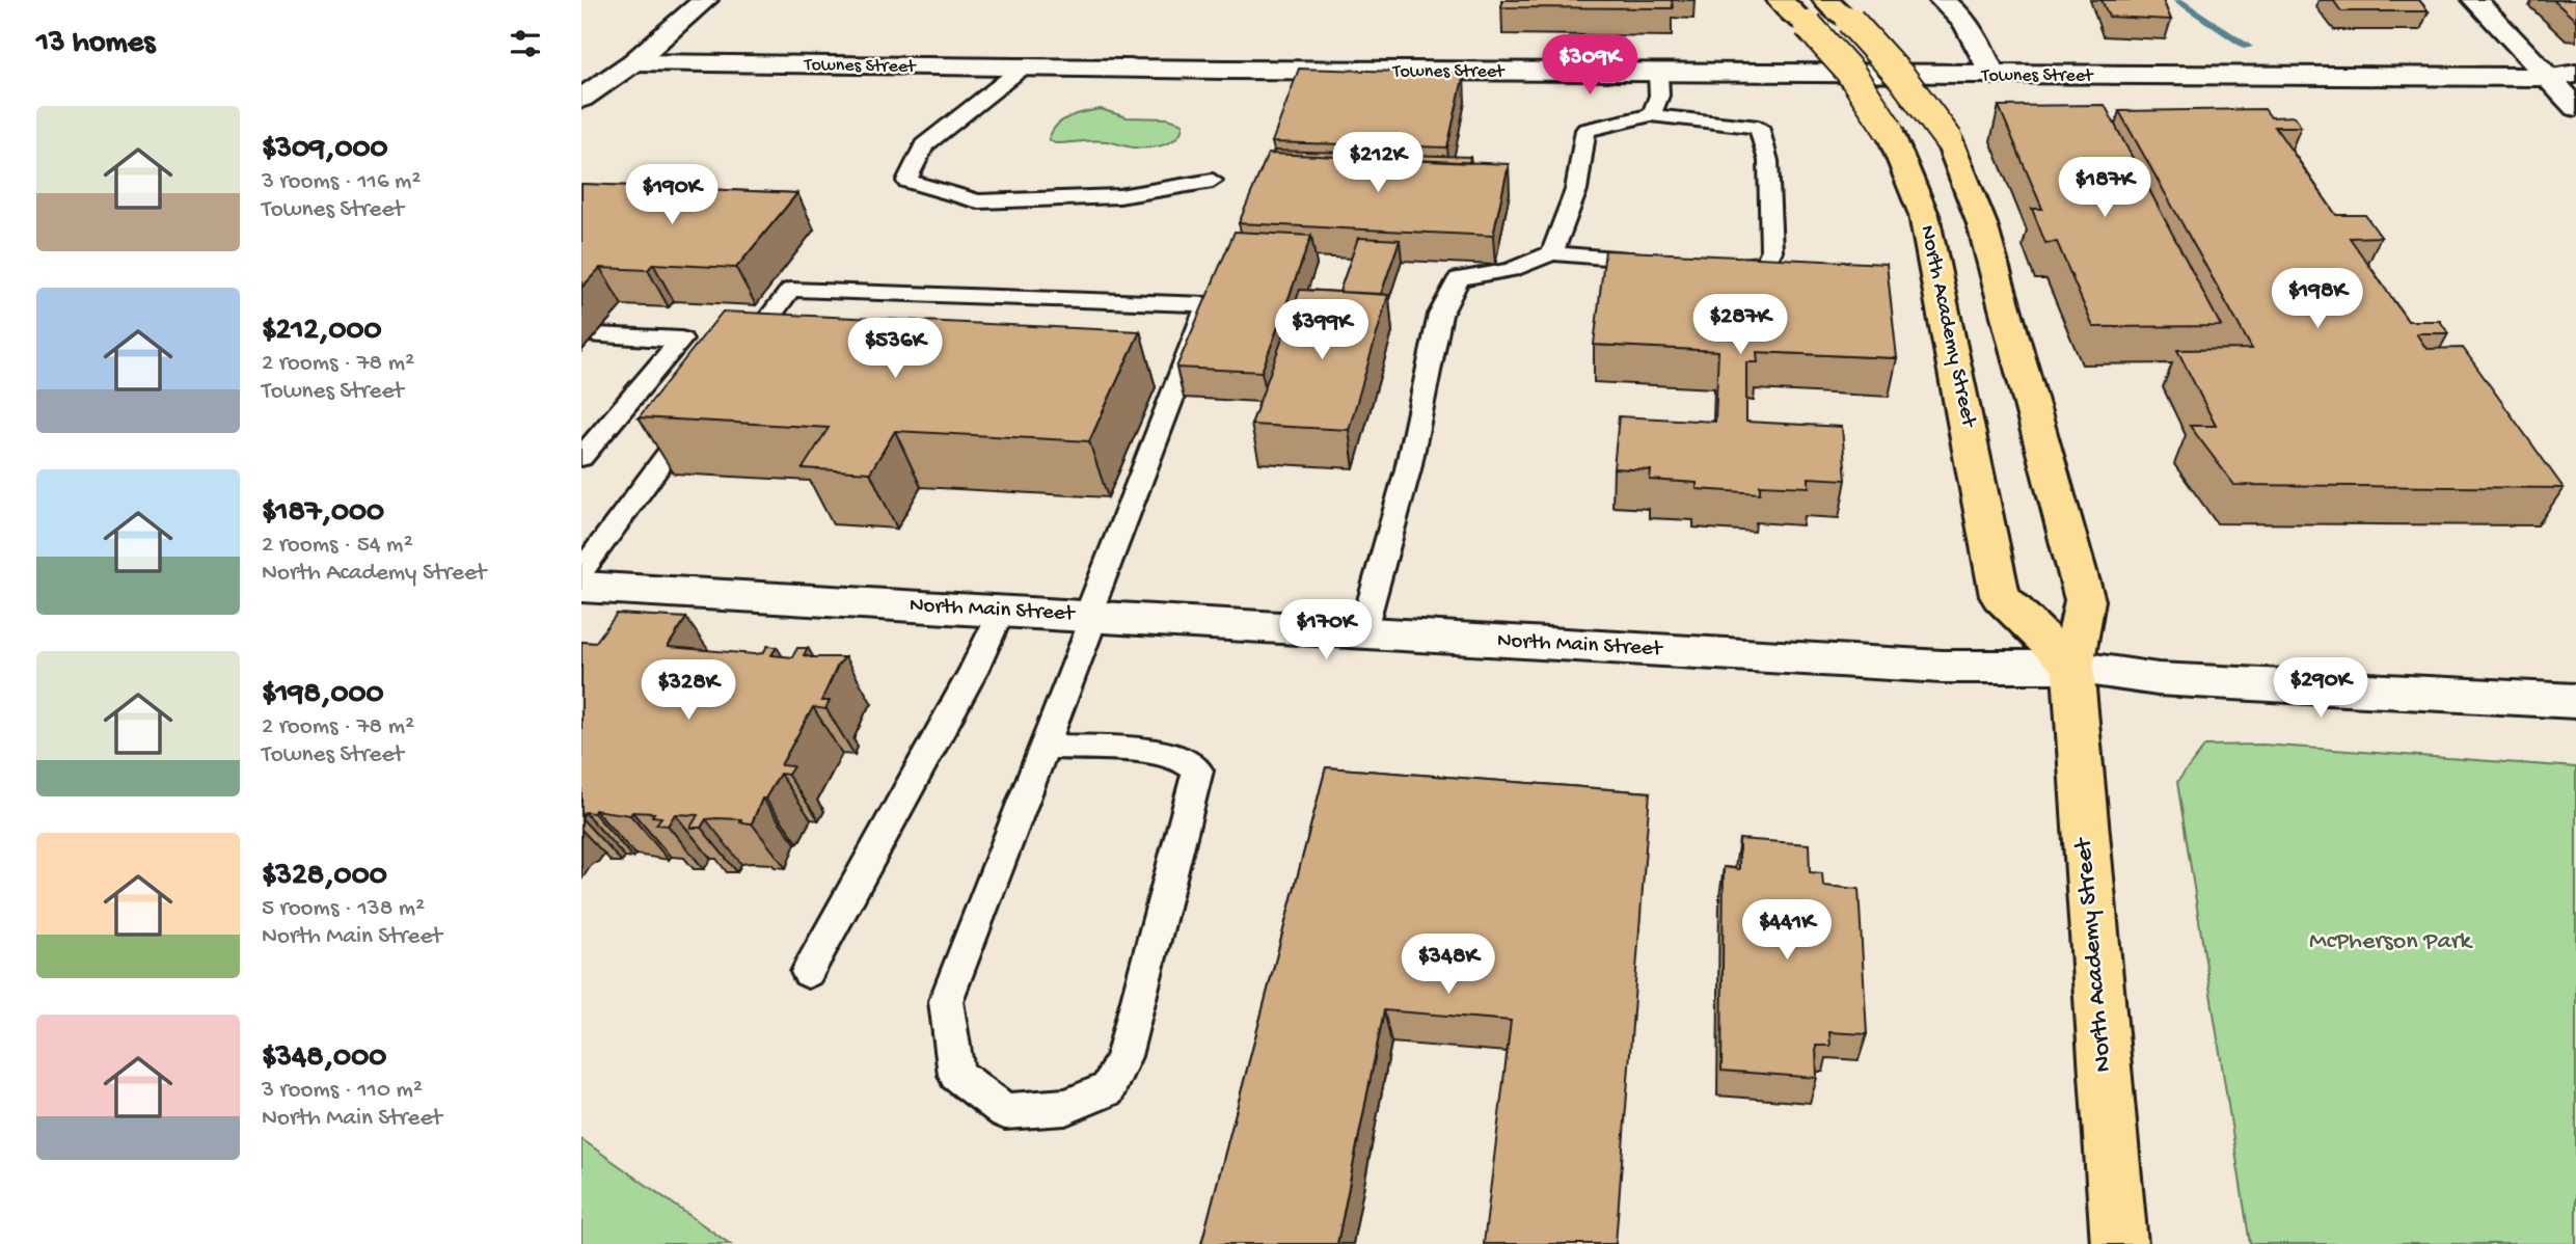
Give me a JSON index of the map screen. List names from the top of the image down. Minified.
{"streets":{"highway":["North Academy Street"],"street":["Townes Street","North Main Street"]},"crossings":[["North Academy Street","North Main Street"]],"parks":["McPherson Park"],"page":{"heading":"13 homes","price":["$309K","$212K","$187K","$190K","$198K","$287K","$399K","$536K","$170K","$290K","$328K","$441K","$348K"],"list":[{"name":"$309,000","note":"3 rooms · 116 m² · Townes Street"},{"name":"$212,000","note":"2 rooms · 78 m² · Townes Street"},{"name":"$187,000","note":"2 rooms · 54 m² · North Academy Street"},{"name":"$198,000","note":"2 rooms · 78 m² · Townes Street"},{"name":"$328,000","note":"5 rooms · 138 m² · North Main Street"},{"name":"$348,000","note":"3 rooms · 110 m² · North Main Street"}]}}
